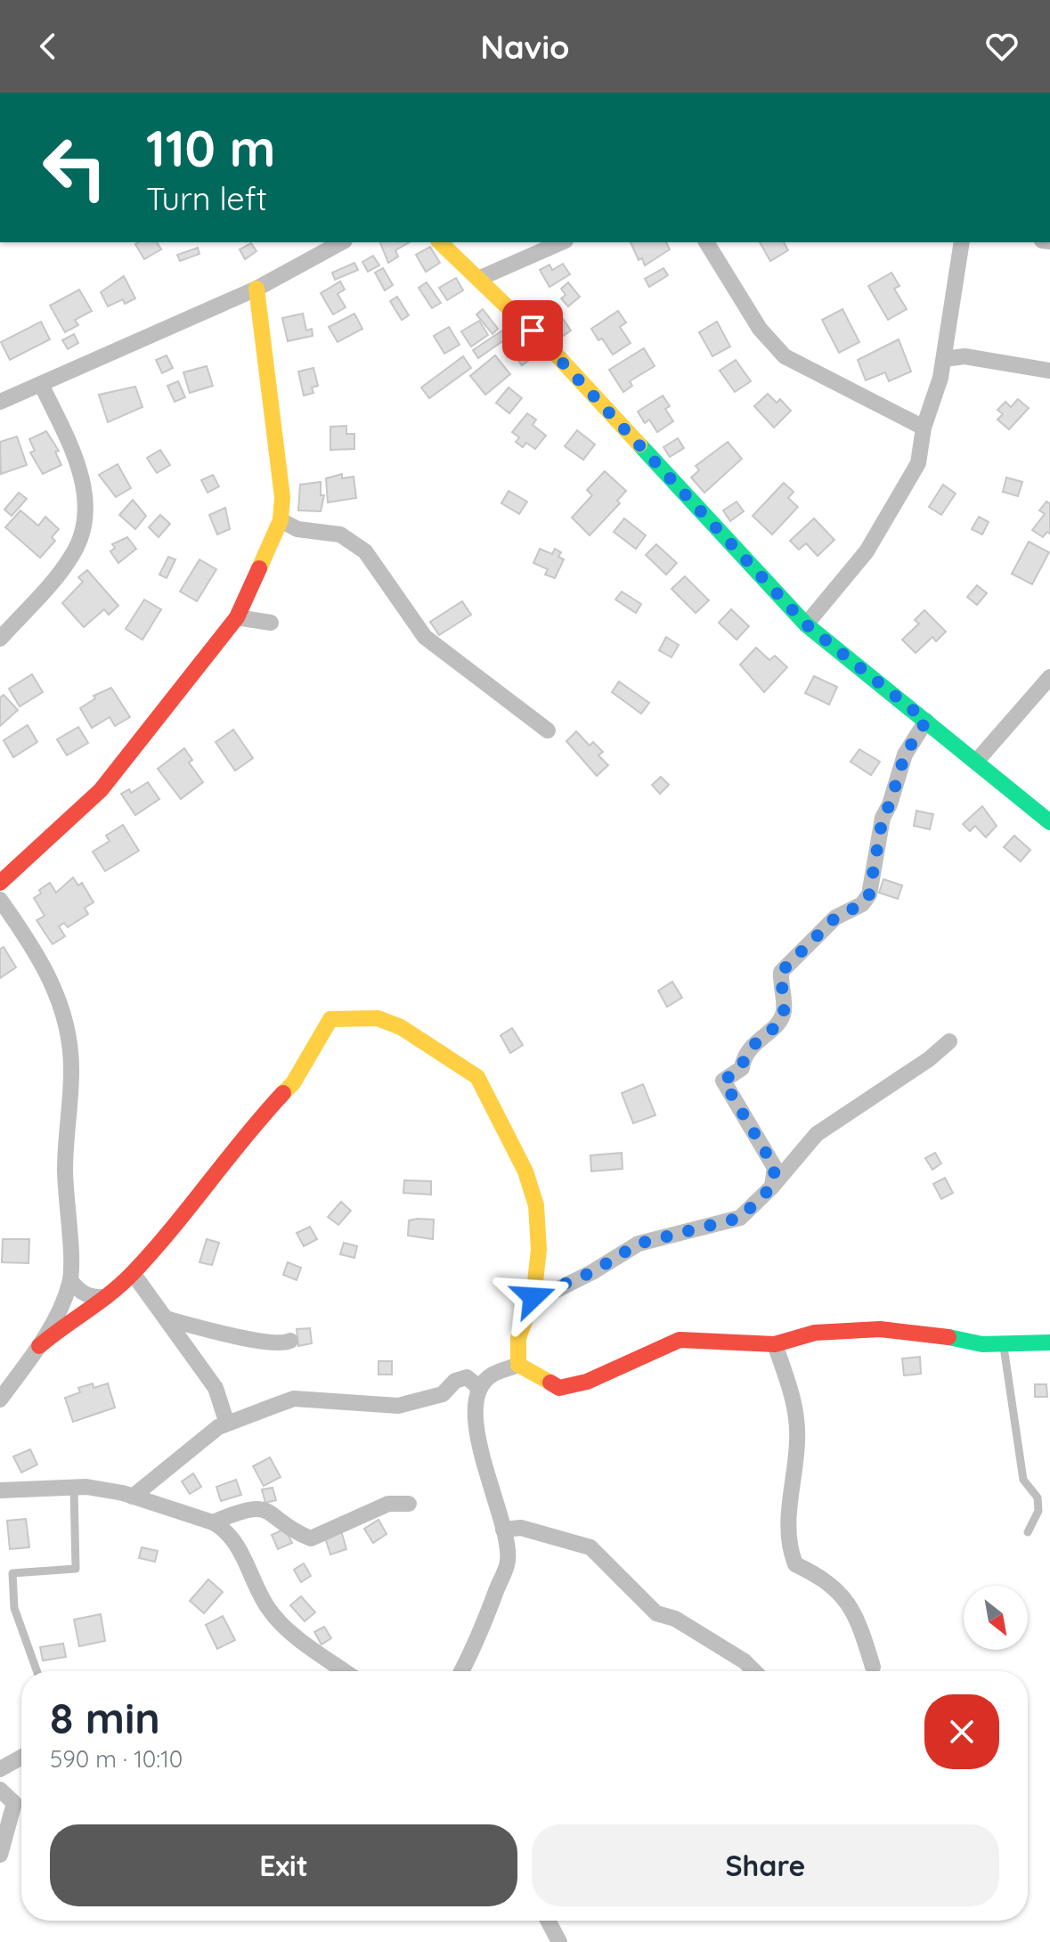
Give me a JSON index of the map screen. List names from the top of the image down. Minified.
{"north":"bottom right","page":{"header":"Navio","turn":["110 m","Turn left"],"heading":["8 min","590 m · 10:10"],"buttons":["Exit","Share"]}}
